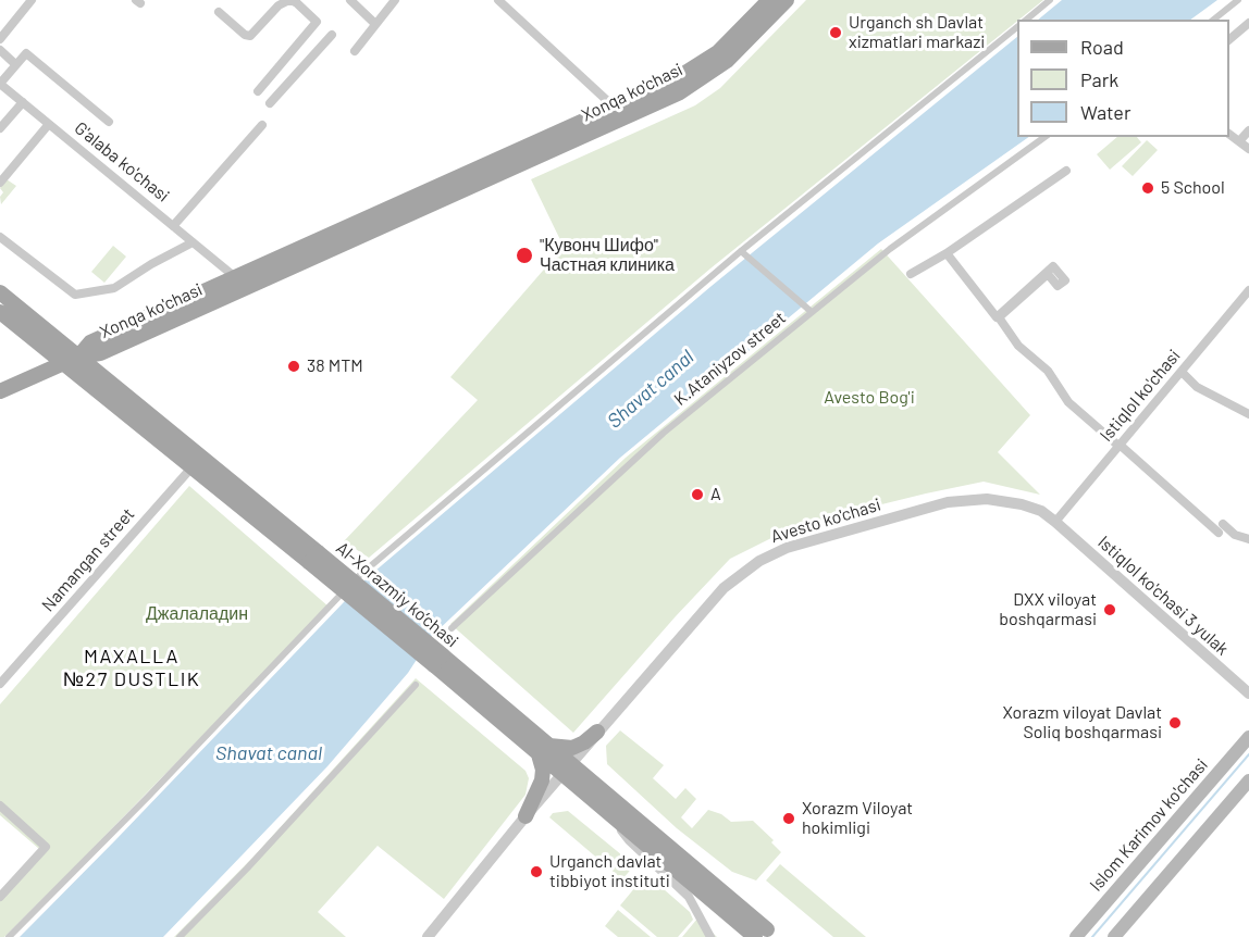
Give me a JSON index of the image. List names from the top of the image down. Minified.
{"streets":{"main road":["Xonqa ko'chasi","Al-Xorazmiy ko’chasi","Islom Karimov ko'chasi"],"street":["G'alaba ko'chasi","K.Ataniyzov street","Istiqlol ko'chasi","Avesto ko'chasi","Namangan street","Istiqlol ko'chasi 3 yulak"]},"crossings":[["Xonqa ko'chasi","G'alaba ko'chasi"],["Xonqa ko'chasi","Al-Xorazmiy ko’chasi"],["Istiqlol ko'chasi","Avesto ko'chasi"],["Istiqlol ko'chasi","Istiqlol ko'chasi 3 yulak"],["Avesto ko'chasi","Al-Xorazmiy ko’chasi"],["Avesto ko'chasi","Istiqlol ko'chasi 3 yulak"],["Namangan street","Al-Xorazmiy ko’chasi"]],"districts":["MAXALLA №27 DUSTLIK"],"water":["Shavat canal"],"parks":["Avesto Bog'i","Джалаладин"],"places":["Urganch sh Davlat xizmatlari markazi","5 School","\"Кувонч Шифо\" Частная клиника","38 MTM","A","DXX viloyat boshqarmasi","Xorazm viloyat Davlat Soliq boshqarmasi","Xorazm Viloyat hokimligi","Urganch davlat tibbiyot instituti"],"legend":["Road","Park","Water"]}
